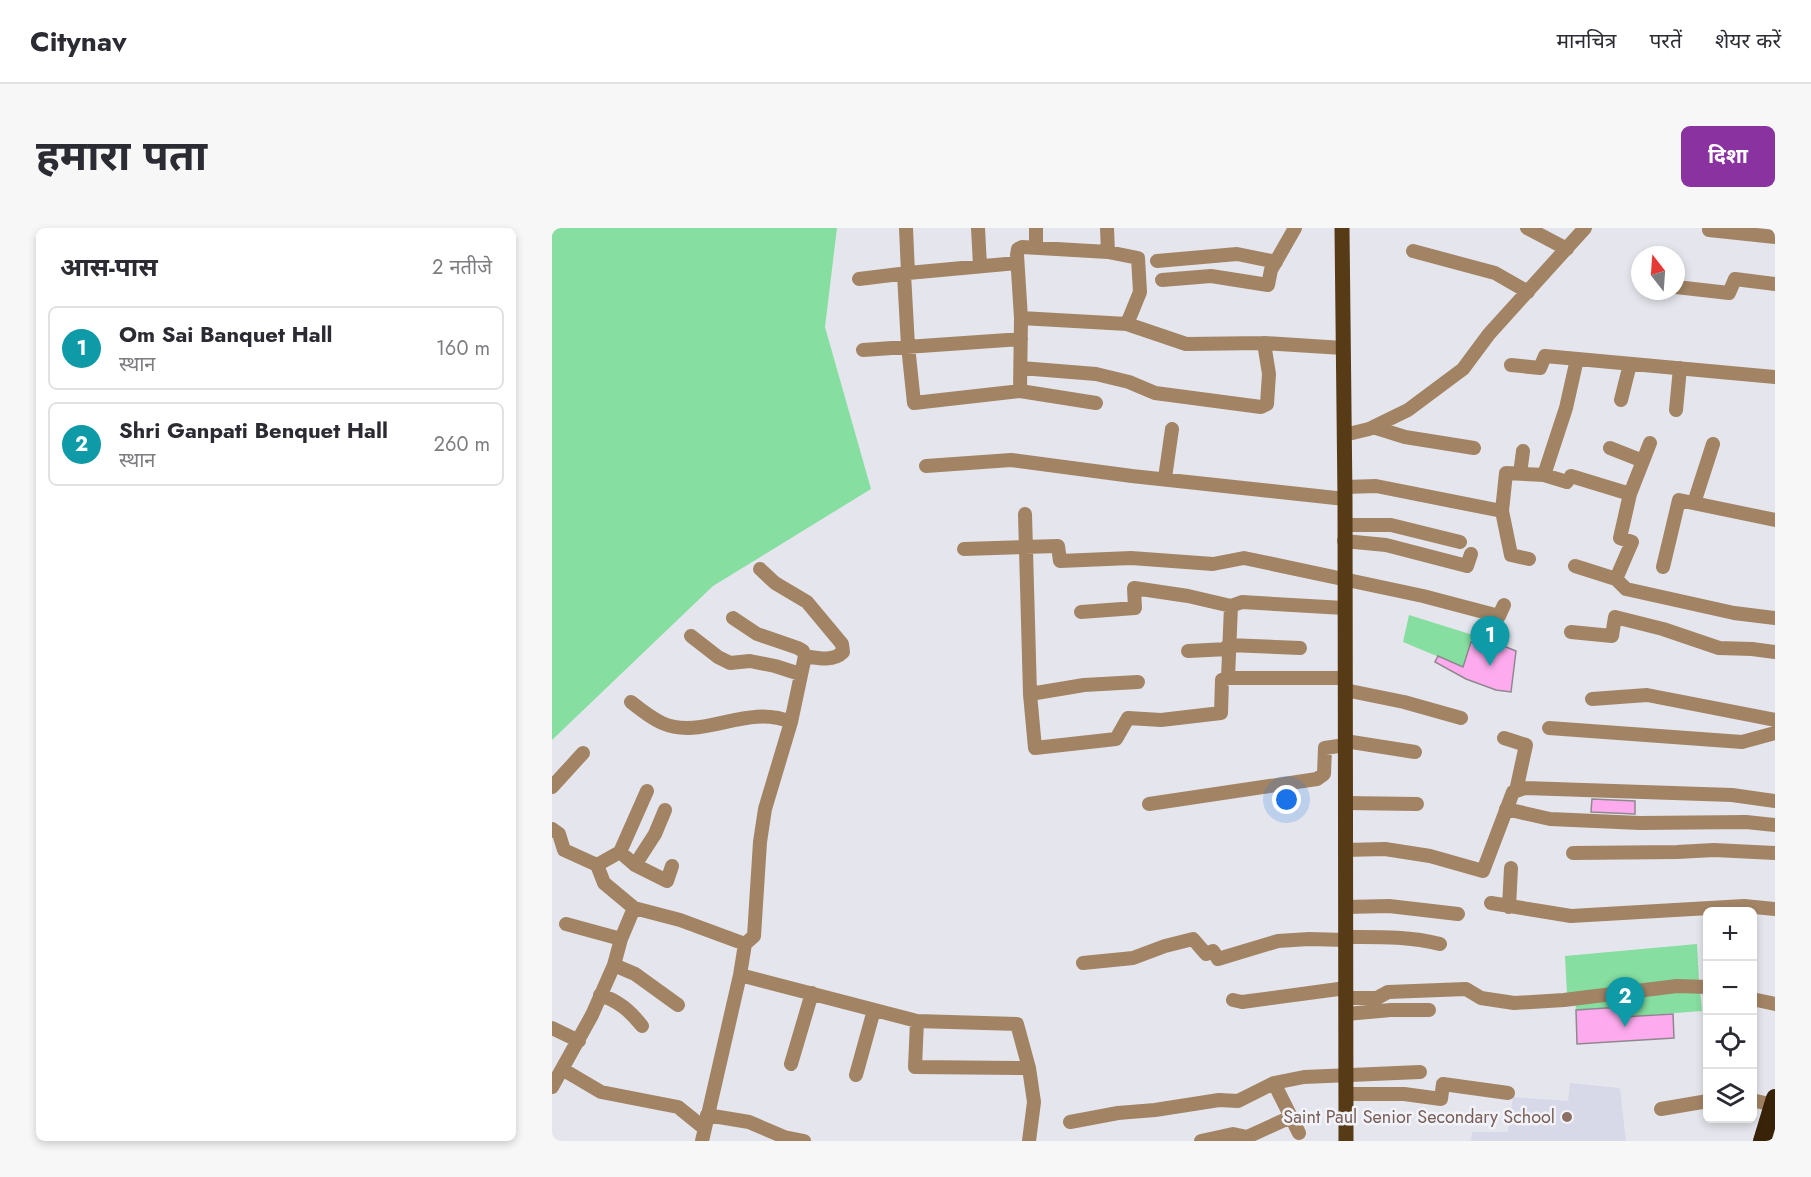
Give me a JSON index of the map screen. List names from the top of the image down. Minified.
{"places":["Saint Paul Senior Secondary School"],"north":"top","page":{"header":"Citynav","nav":["मानचित्र","परतें","शेयर करें"],"title":"हमारा पता","buttons":"दिशा","heading":["आस-पास","2 नतीजे"],"list":[{"mark":"1","name":"Om Sai Banquet Hall","note":"स्थान","value":"160 m"},{"mark":"2","name":"Shri Ganpati Benquet Hall","note":"स्थान","value":"260 m"}],"pins":["1","2"],"map_buttons":["+","−"]}}
